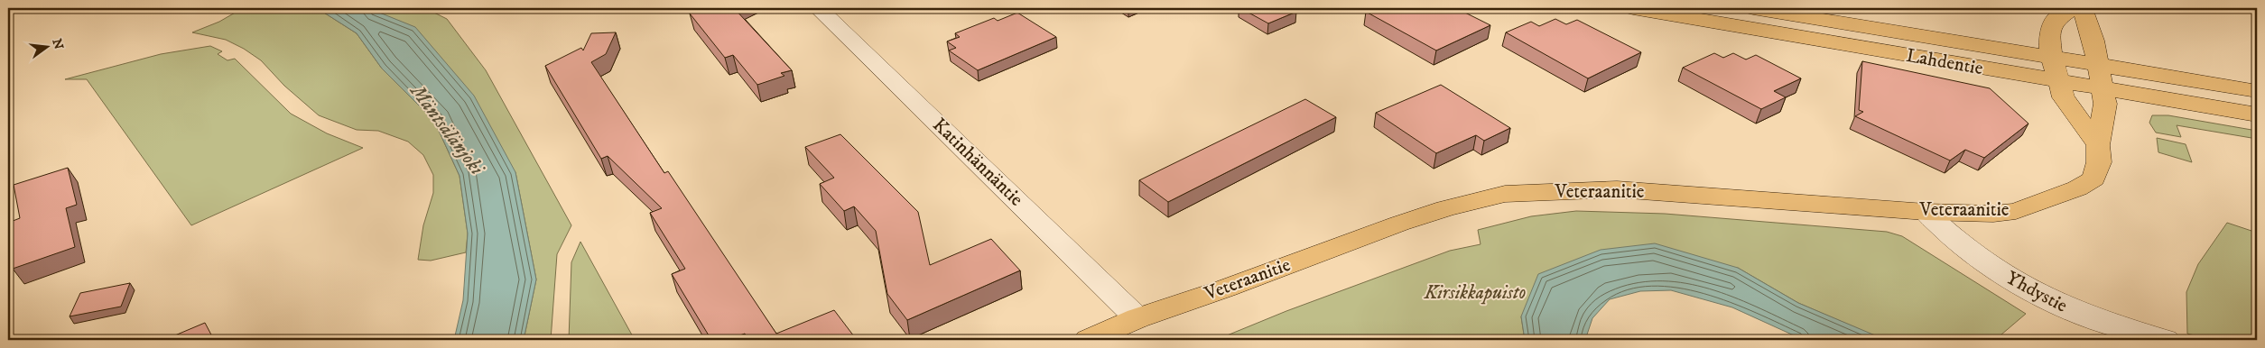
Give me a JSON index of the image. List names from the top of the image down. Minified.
{"streets":{"main road":["Lahdentie","Veteraanitie"],"street":["Katinhännäntie","Yhdystie"]},"crossings":[["Lahdentie","Veteraanitie"],["Katinhännäntie","Veteraanitie"],["Veteraanitie","Yhdystie"]],"water":["Mäntsälänjoki"],"parks":["Kirsikkapuisto"],"north":"right"}
